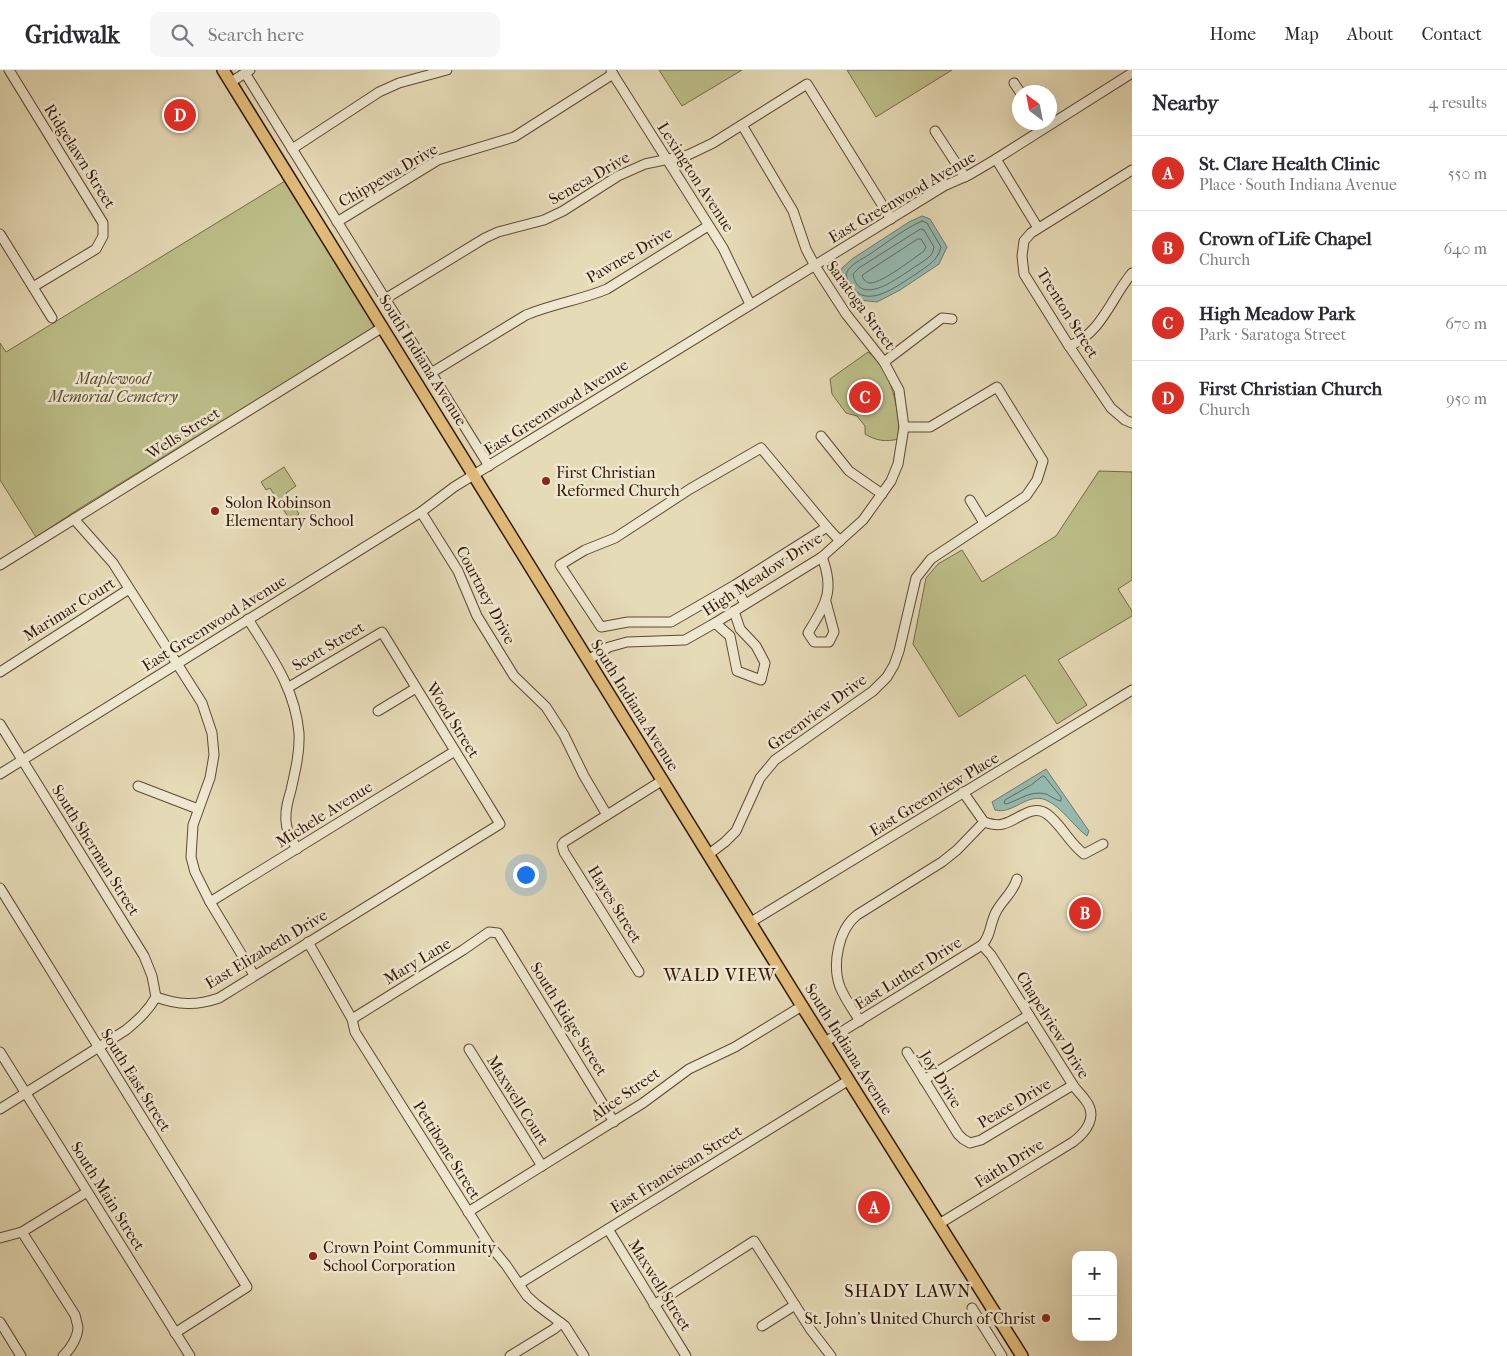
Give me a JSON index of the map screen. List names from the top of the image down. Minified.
{"streets":{"main road":["South Indiana Avenue"],"street":["Ridgelawn Street","Chippewa Drive","Lexington Avenue","Seneca Drive","East Greenwood Avenue","Pawnee Drive","Saratoga Street","Trenton Street","Wells Street","High Meadow Drive","Courtney Drive","Marimar Court","Scott Street","Greenview Drive","Wood Street","East Greenview Place","Michele Avenue","South Sherman Street","Hayes Street","East Elizabeth Drive","Mary Lane","East Luther Drive","South Ridge Street","Chapelview Drive","Joy Drive","South East Street","Alice Street","Maxwell Court","Peace Drive","Pettibone Street","Faith Drive","East Franciscan Street","South Main Street","Maxwell Street"]},"crossings":[["Chippewa Drive","Lexington Avenue"],["Lexington Avenue","Seneca Drive"],["Lexington Avenue","East Greenwood Avenue"],["Lexington Avenue","Pawnee Drive"],["Seneca Drive","East Greenwood Avenue"],["Seneca Drive","Saratoga Street"],["East Greenwood Avenue","Saratoga Street"],["East Greenwood Avenue","South Indiana Avenue"],["East Greenwood Avenue","Courtney Drive"],["East Greenwood Avenue","South Sherman Street"],["Saratoga Street","High Meadow Drive"],["Saratoga Street","Greenview Drive"],["South Indiana Avenue","Wells Street"],["South Indiana Avenue","High Meadow Drive"],["South Indiana Avenue","Greenview Drive"],["South Indiana Avenue","East Greenview Place"],["South Indiana Avenue","East Luther Drive"],["South Indiana Avenue","Alice Street"],["South Indiana Avenue","Faith Drive"],["South Indiana Avenue","East Franciscan Street"],["High Meadow Drive","Greenview Drive"],["Courtney Drive","Hayes Street"],["Scott Street","Wood Street"],["Wood Street","Michele Avenue"],["Wood Street","East Elizabeth Drive"],["South Sherman Street","East Elizabeth Drive"],["East Elizabeth Drive","Pettibone Street"],["Mary Lane","South Ridge Street"],["Mary Lane","Pettibone Street"],["East Luther Drive","Chapelview Drive"],["South Ridge Street","Alice Street"],["Chapelview Drive","Peace Drive"],["Chapelview Drive","Faith Drive"],["Joy Drive","Peace Drive"],["South East Street","South Main Street"],["Alice Street","Maxwell Court"],["Alice Street","Pettibone Street"],["Pettibone Street","East Franciscan Street"],["East Franciscan Street","Maxwell Street"]],"districts":["WALD VIEW","SHADY LAWN"],"parks":["Maplewood Memorial Cemetery"],"places":["First Christian Reformed Church","Solon Robinson Elementary School","Crown Point Community School Corporation","St. John's United Church of Christ"],"north":"top left","page":{"header":"Gridwalk","search":"Search here","nav":["Home","Map","About","Contact"],"heading":["Nearby","4 results"],"pins":["D","C","B","A"],"list":[{"mark":"A","name":"St. Clare Health Clinic","note":"Place · South Indiana Avenue","value":"550 m"},{"mark":"B","name":"Crown of Life Chapel","note":"Church","value":"640 m"},{"mark":"C","name":"High Meadow Park","note":"Park · Saratoga Street","value":"670 m"},{"mark":"D","name":"First Christian Church","note":"Church","value":"950 m"}],"map_buttons":["+","−"]}}
